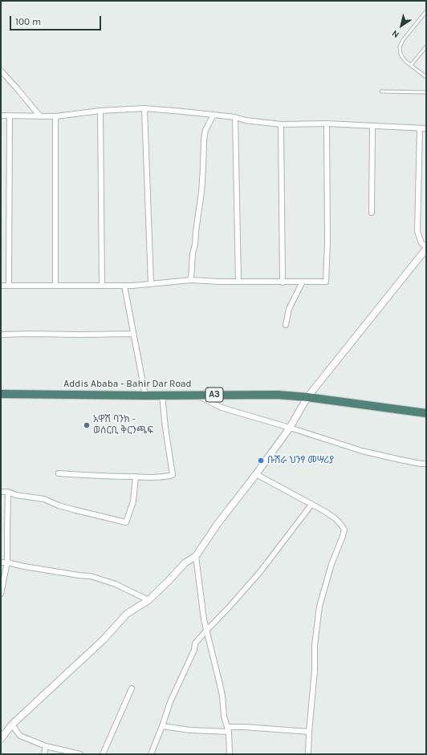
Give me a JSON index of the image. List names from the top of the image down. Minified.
{"streets":{"highway":["Addis Ababa - Bahir Dar Road","A3"]},"places":["አዋሽ ባንክ - ወሰርቢ ቅርንጫፍ","ቡሽራ ህንፃ መሣሪያ"],"scale_bar":"100 m","north":"bottom left"}
